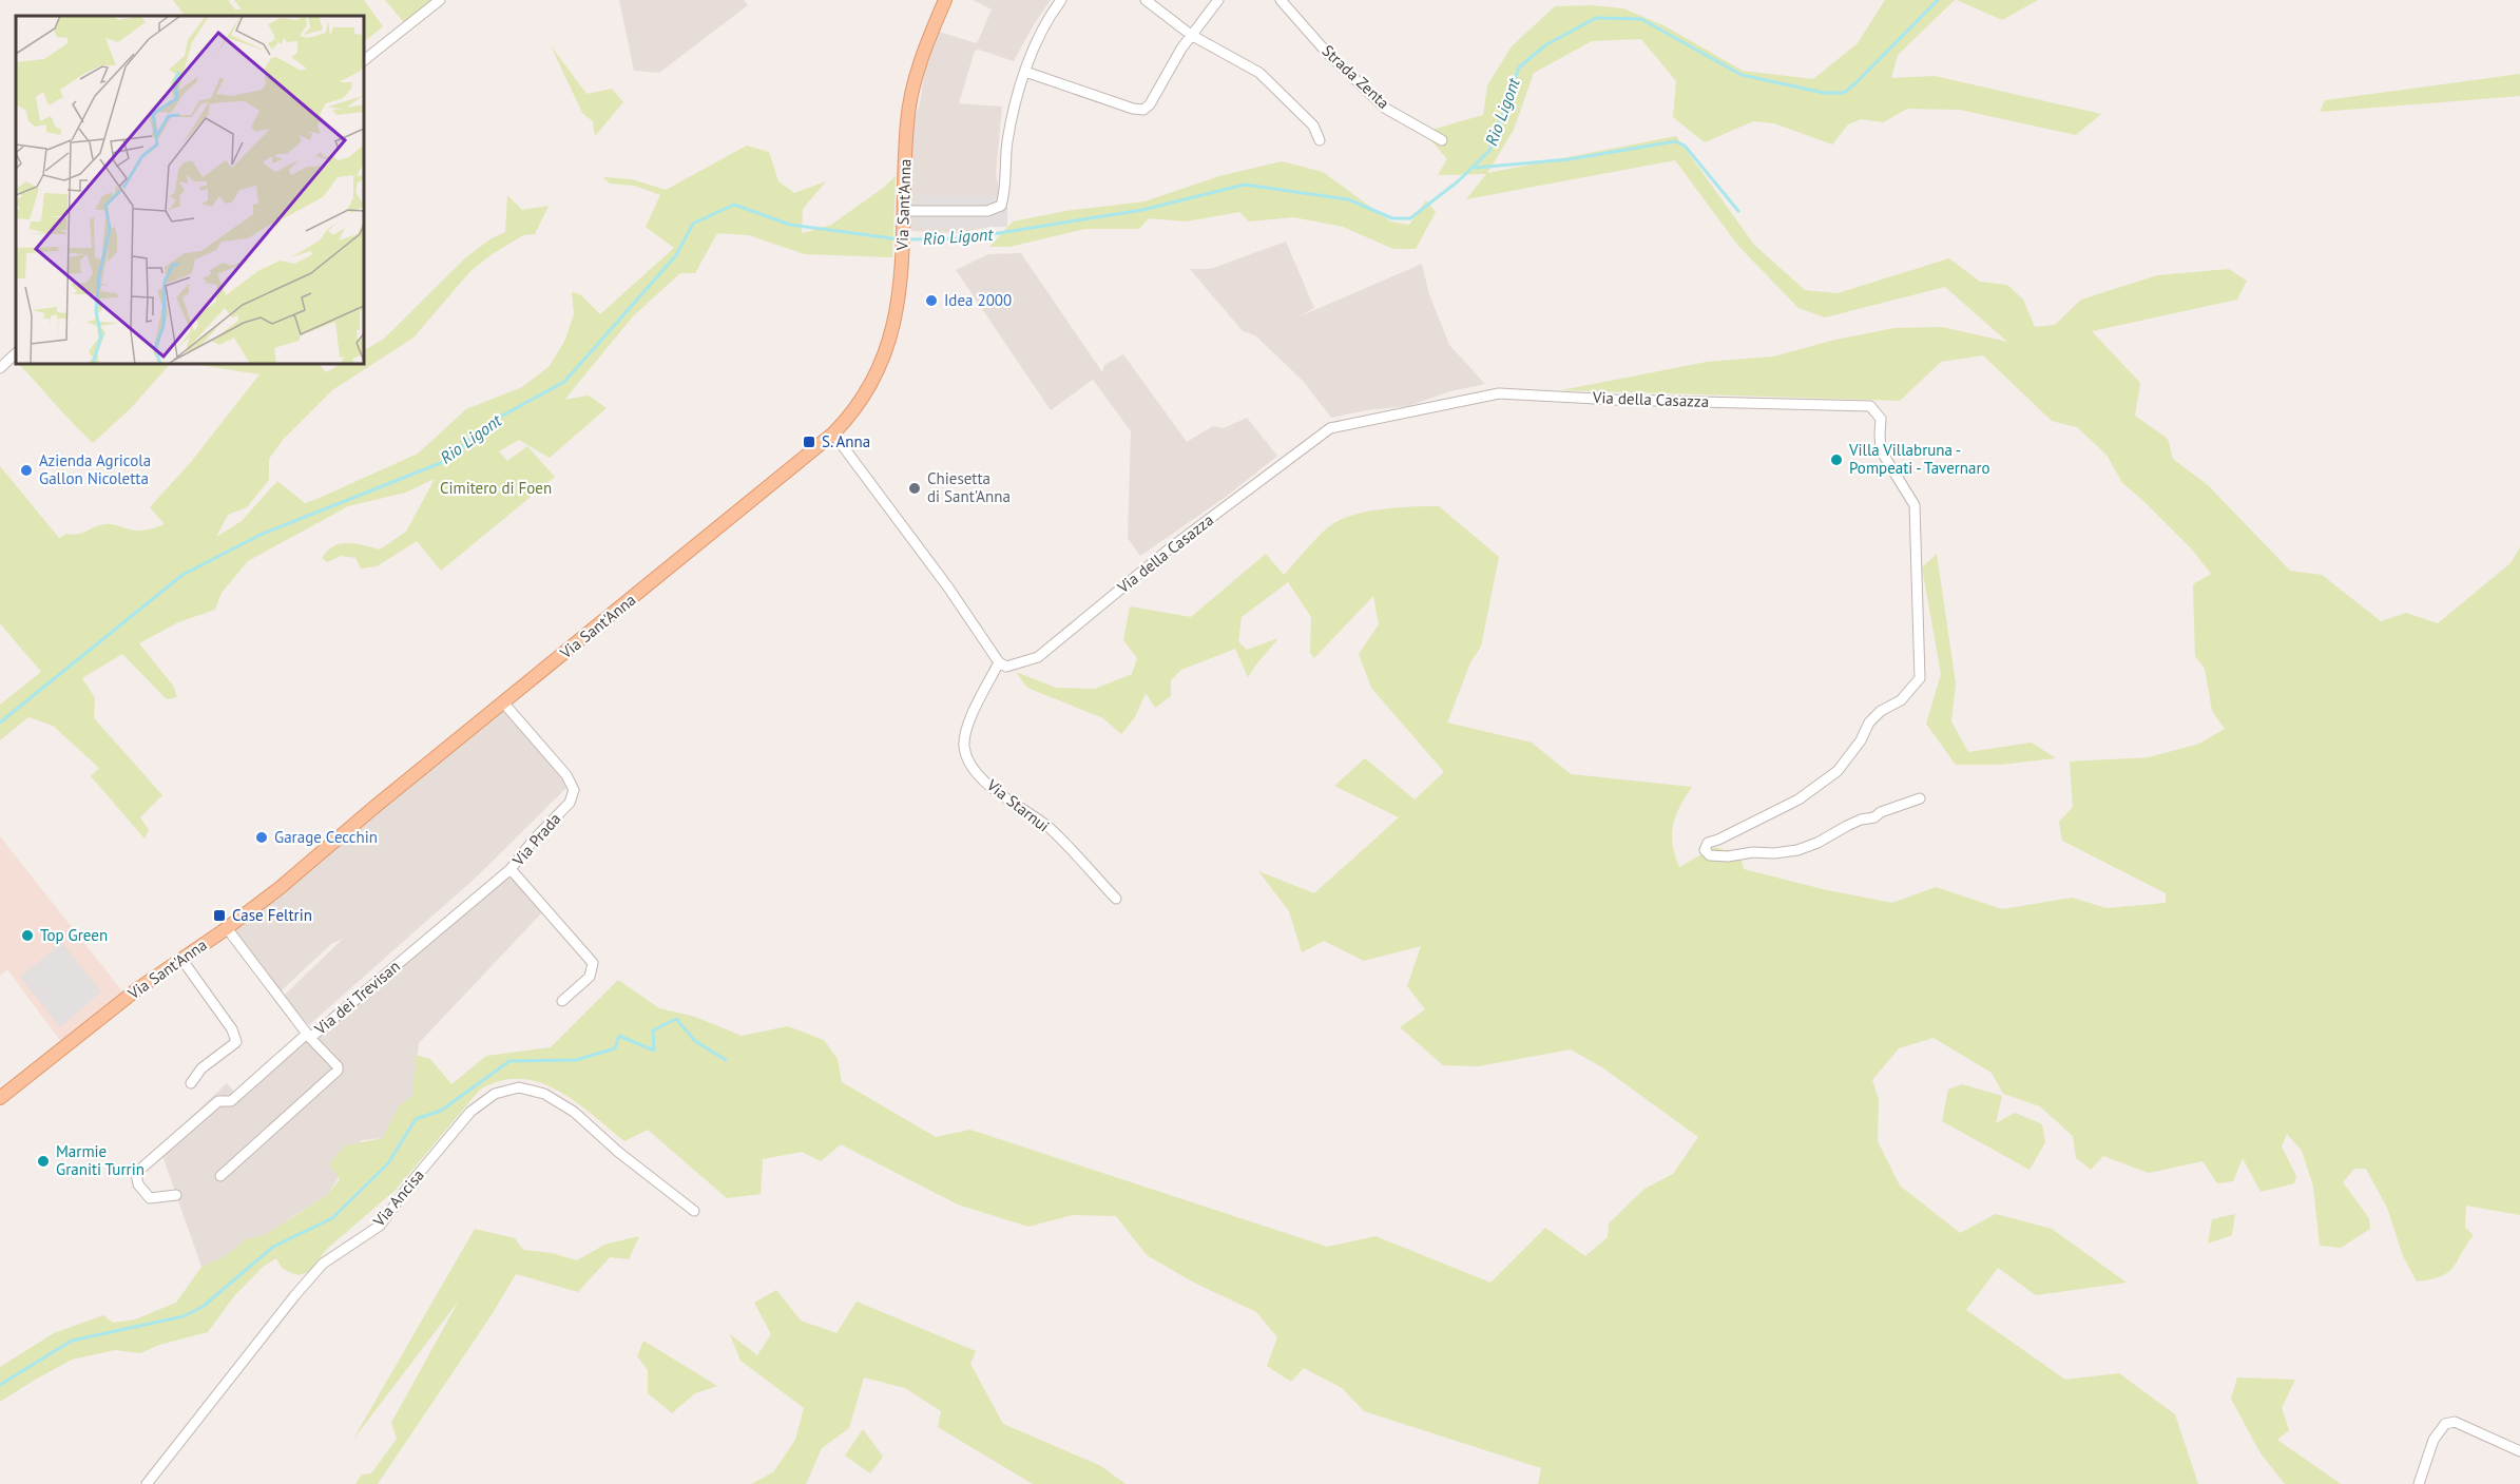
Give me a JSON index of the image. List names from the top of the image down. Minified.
{"streets":{"main road":["Via Sant'Anna"],"street":["Strada Zenta","Via della Casazza","Via Starnui","Via Prada","Via dei Trevisan","Via Ancisa"]},"crossings":[["Via Sant'Anna","Via Prada"],["Via Sant'Anna","Via dei Trevisan"],["Via della Casazza","Via Starnui"],["Via Prada","Via dei Trevisan"]],"water":["Rio Ligont"],"parks":["Cimitero di Foen"],"places":{"other":["Idea 2000","Villa Villabruna - Pompeati - Tavernaro","Azienda Agricola Gallon Nicoletta","Chiesetta di Sant'Anna","Garage Cecchin","Top Green","Marmie Graniti Turrin"],"transit":["S. Anna","Case Feltrin"]}}
